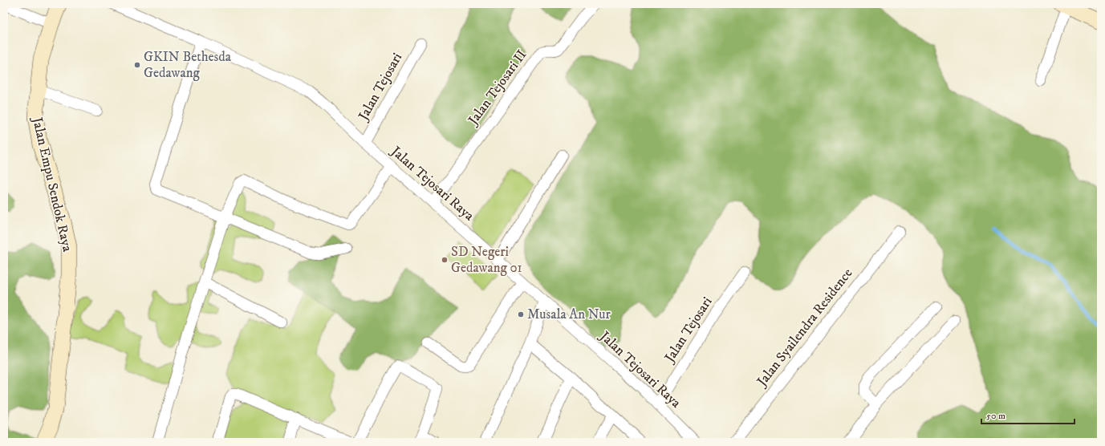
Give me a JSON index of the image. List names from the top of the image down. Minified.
{"streets":{"street":["Jalan Tejosari","Jalan Tejosari II","Jalan Tejosari Raya","Jalan Empu Sendok Raya","Jalan Syailendra Residence"]},"crossings":[["Jalan Tejosari","Jalan Tejosari Raya"],["Jalan Tejosari II","Jalan Tejosari Raya"]],"places":["GKIN Bethesda Gedawang","SD Negeri Gedawang 01","Musala An Nur"],"scale_bar":"50 m"}
